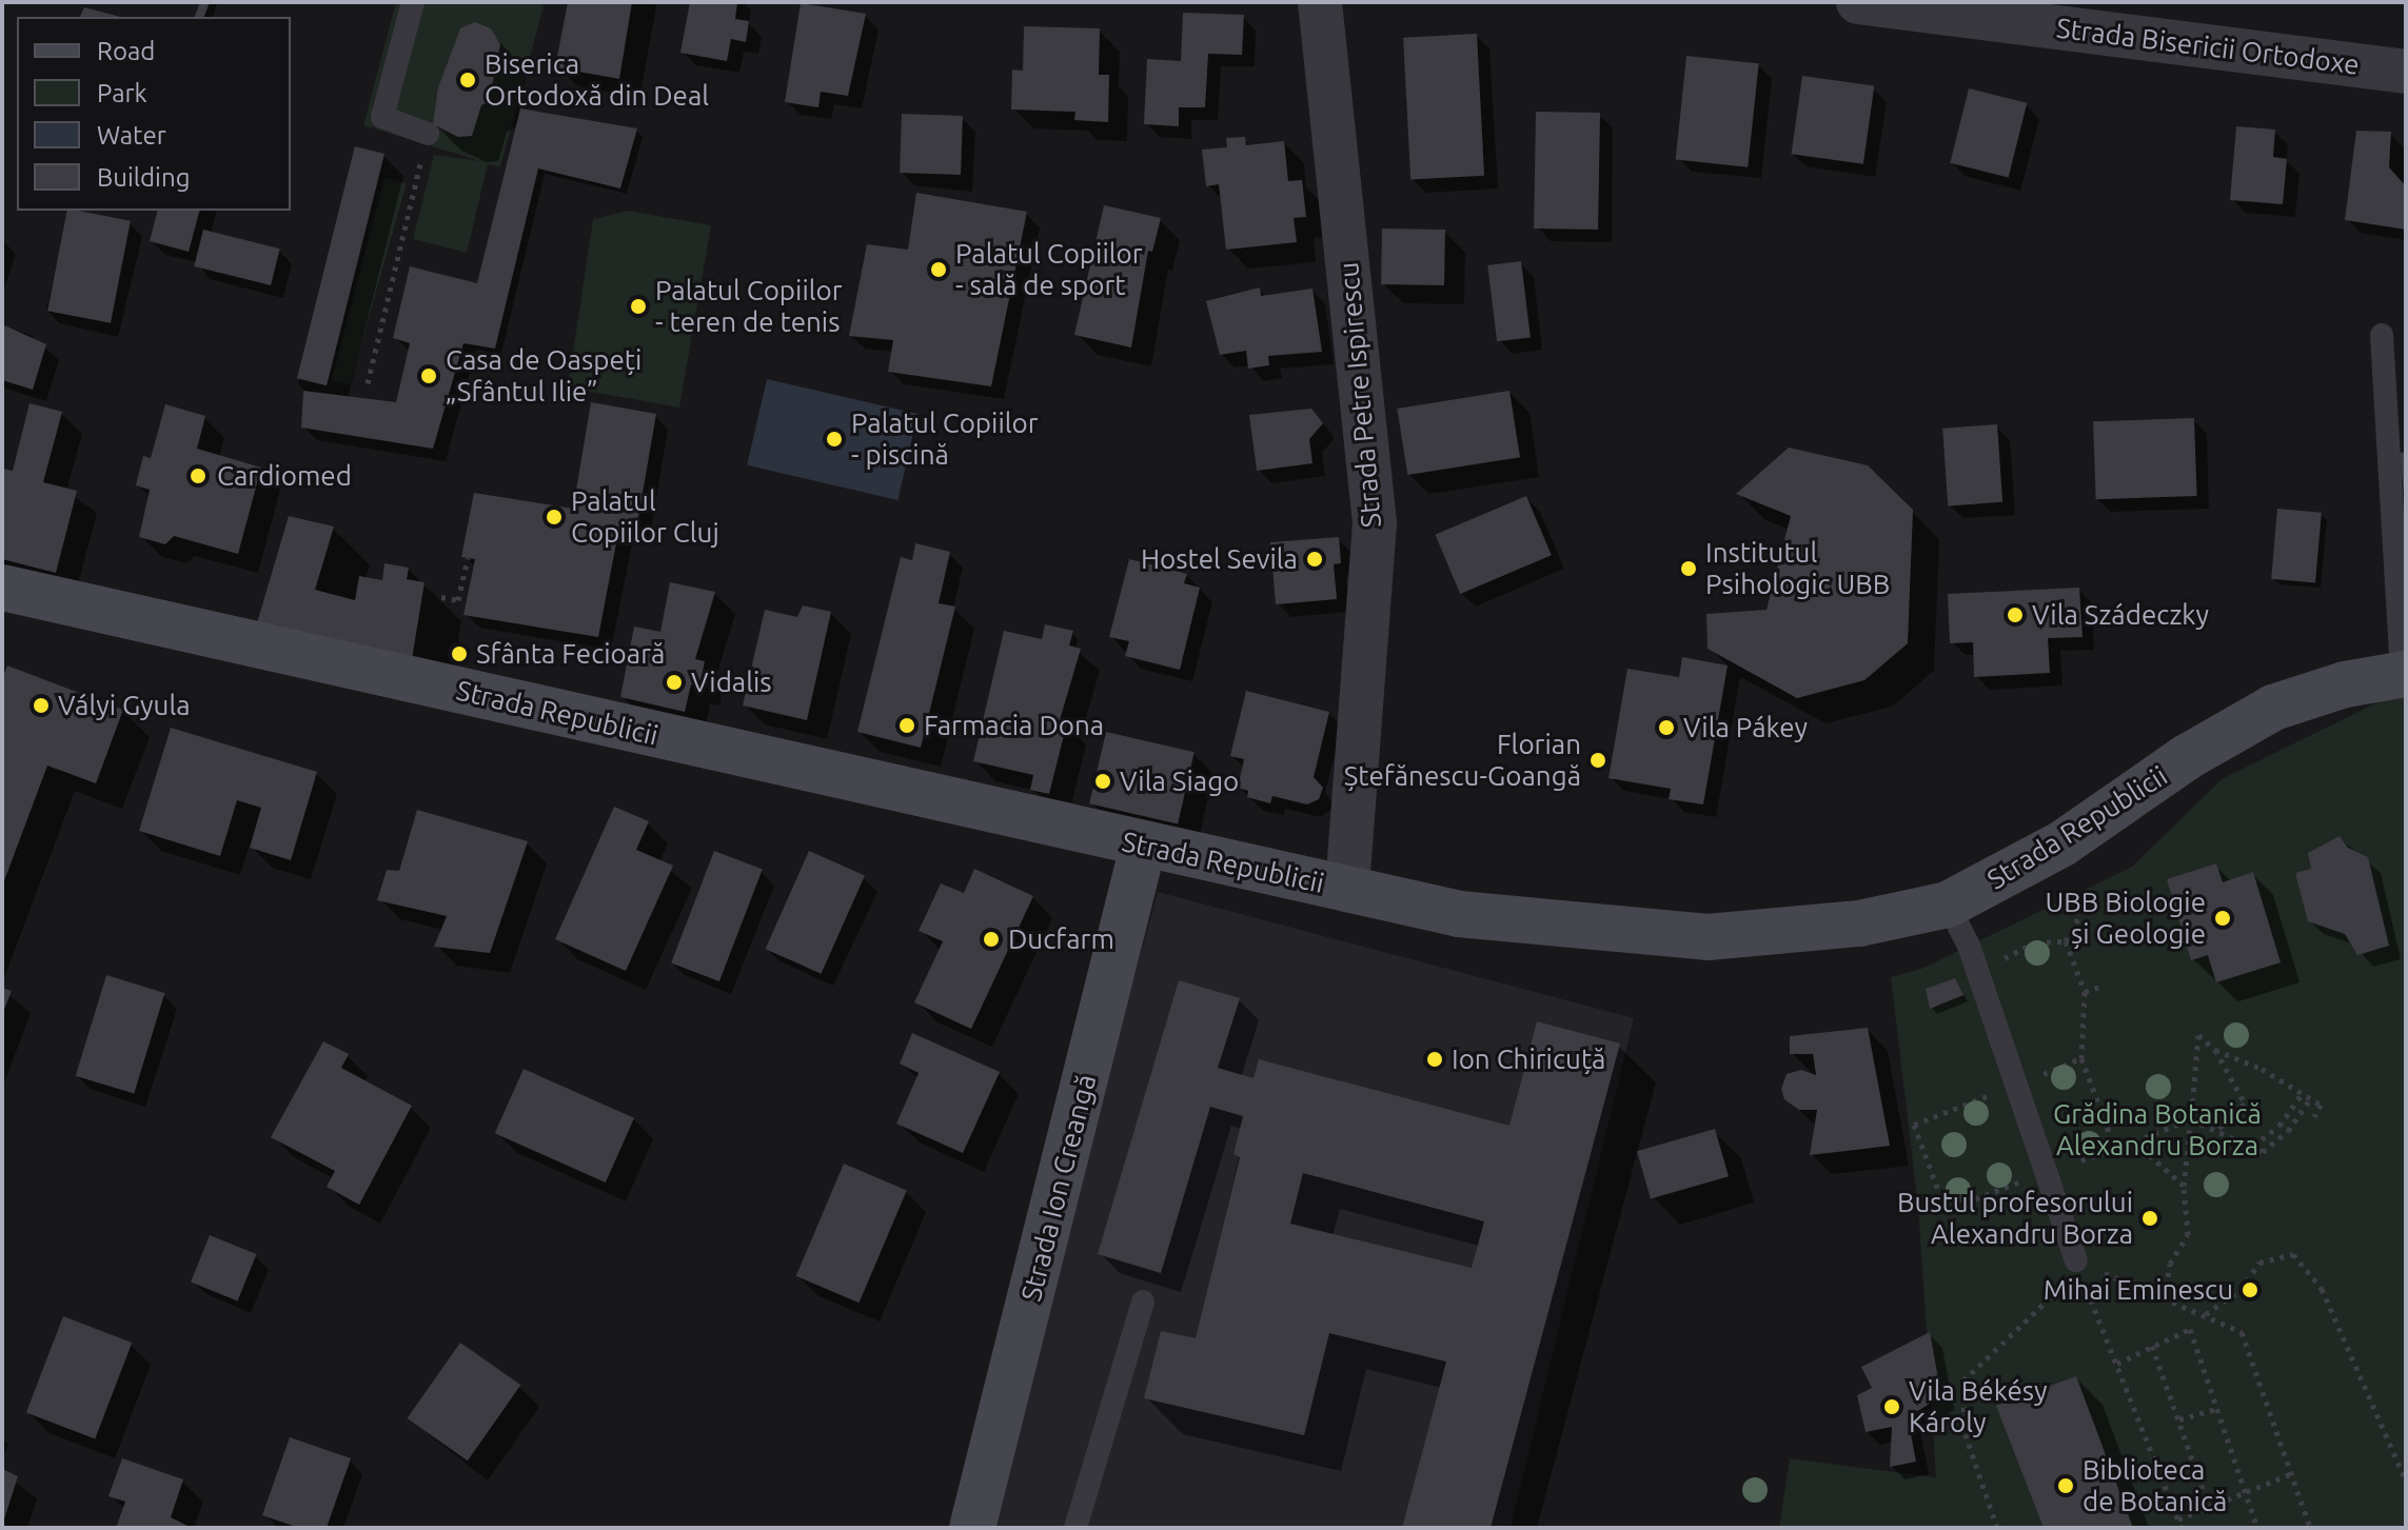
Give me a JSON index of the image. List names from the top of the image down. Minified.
{"streets":{"street":["Strada Bisericii Ortodoxe","Strada Petre Ispirescu","Strada Republicii","Strada Ion Creangă"]},"crossings":[["Strada Petre Ispirescu","Strada Republicii"],["Strada Republicii","Strada Ion Creangă"]],"parks":["Grădina Botanică Alexandru Borza"],"places":["Biserica Ortodoxă din Deal","Palatul Copiilor - sală de sport","Palatul Copiilor - teren de tenis","Casa de Oaspeți „Sfântul Ilie”","Palatul Copiilor - piscină","Cardiomed","Palatul Copiilor Cluj","Hostel Sevila","Institutul Psihologic UBB","Vila Szádeczky","Sfânta Fecioară","Vidalis","Vályi Gyula","Farmacia Dona","Vila Pákey","Florian Ștefănescu-Goangă","Vila Siago","UBB Biologie și Geologie","Ducfarm","Ion Chiricuță","Bustul profesorului Alexandru Borza","Mihai Eminescu","Vila Békésy Károly","Biblioteca de Botanică"],"legend":["Road","Park","Water","Building"]}
